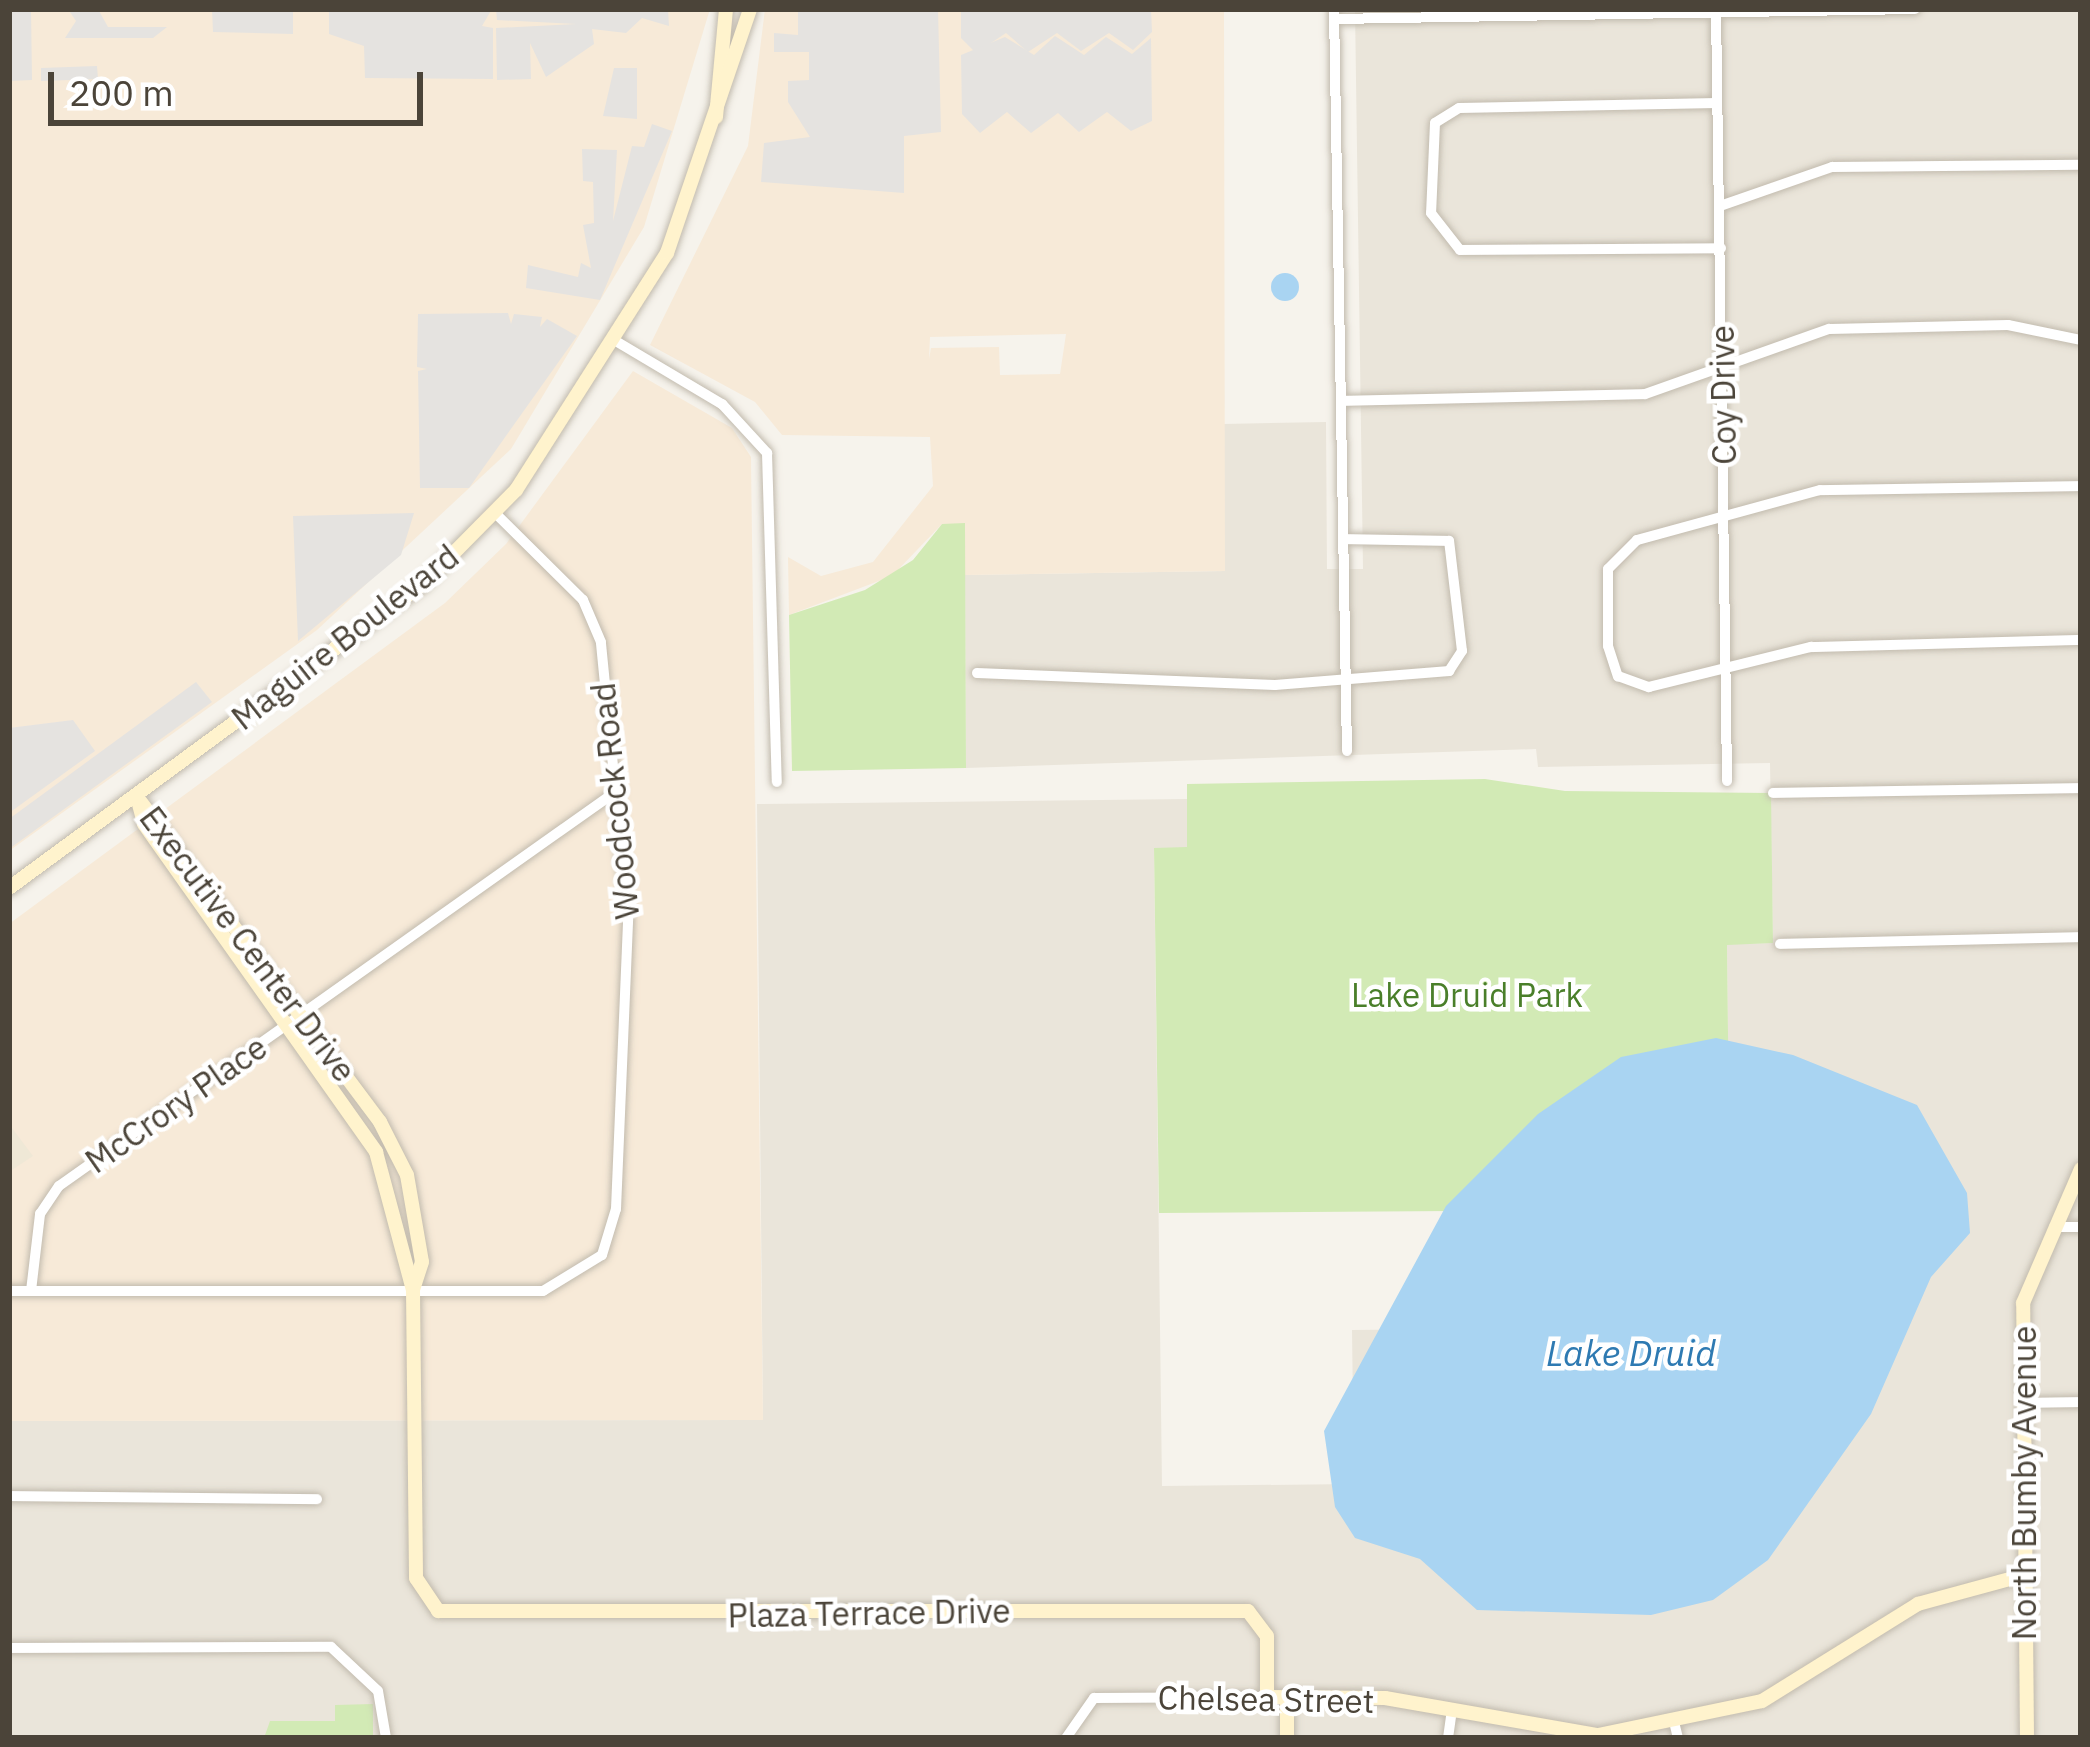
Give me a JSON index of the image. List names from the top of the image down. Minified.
{"streets":{"street":["Coy Drive","Maguire Boulevard","Woodcock Road","Executive Center Drive","McCrory Place","North Bumby Avenue","Plaza Terrace Drive","Chelsea Street"]},"crossings":[["Maguire Boulevard","Woodcock Road"],["Maguire Boulevard","Executive Center Drive"],["Woodcock Road","Executive Center Drive"],["Woodcock Road","McCrory Place"],["Executive Center Drive","McCrory Place"],["Executive Center Drive","Plaza Terrace Drive"],["North Bumby Avenue","Chelsea Street"],["Plaza Terrace Drive","Chelsea Street"]],"water":["Lake Druid"],"parks":["Lake Druid Park"],"scale_bar":"200 m"}
